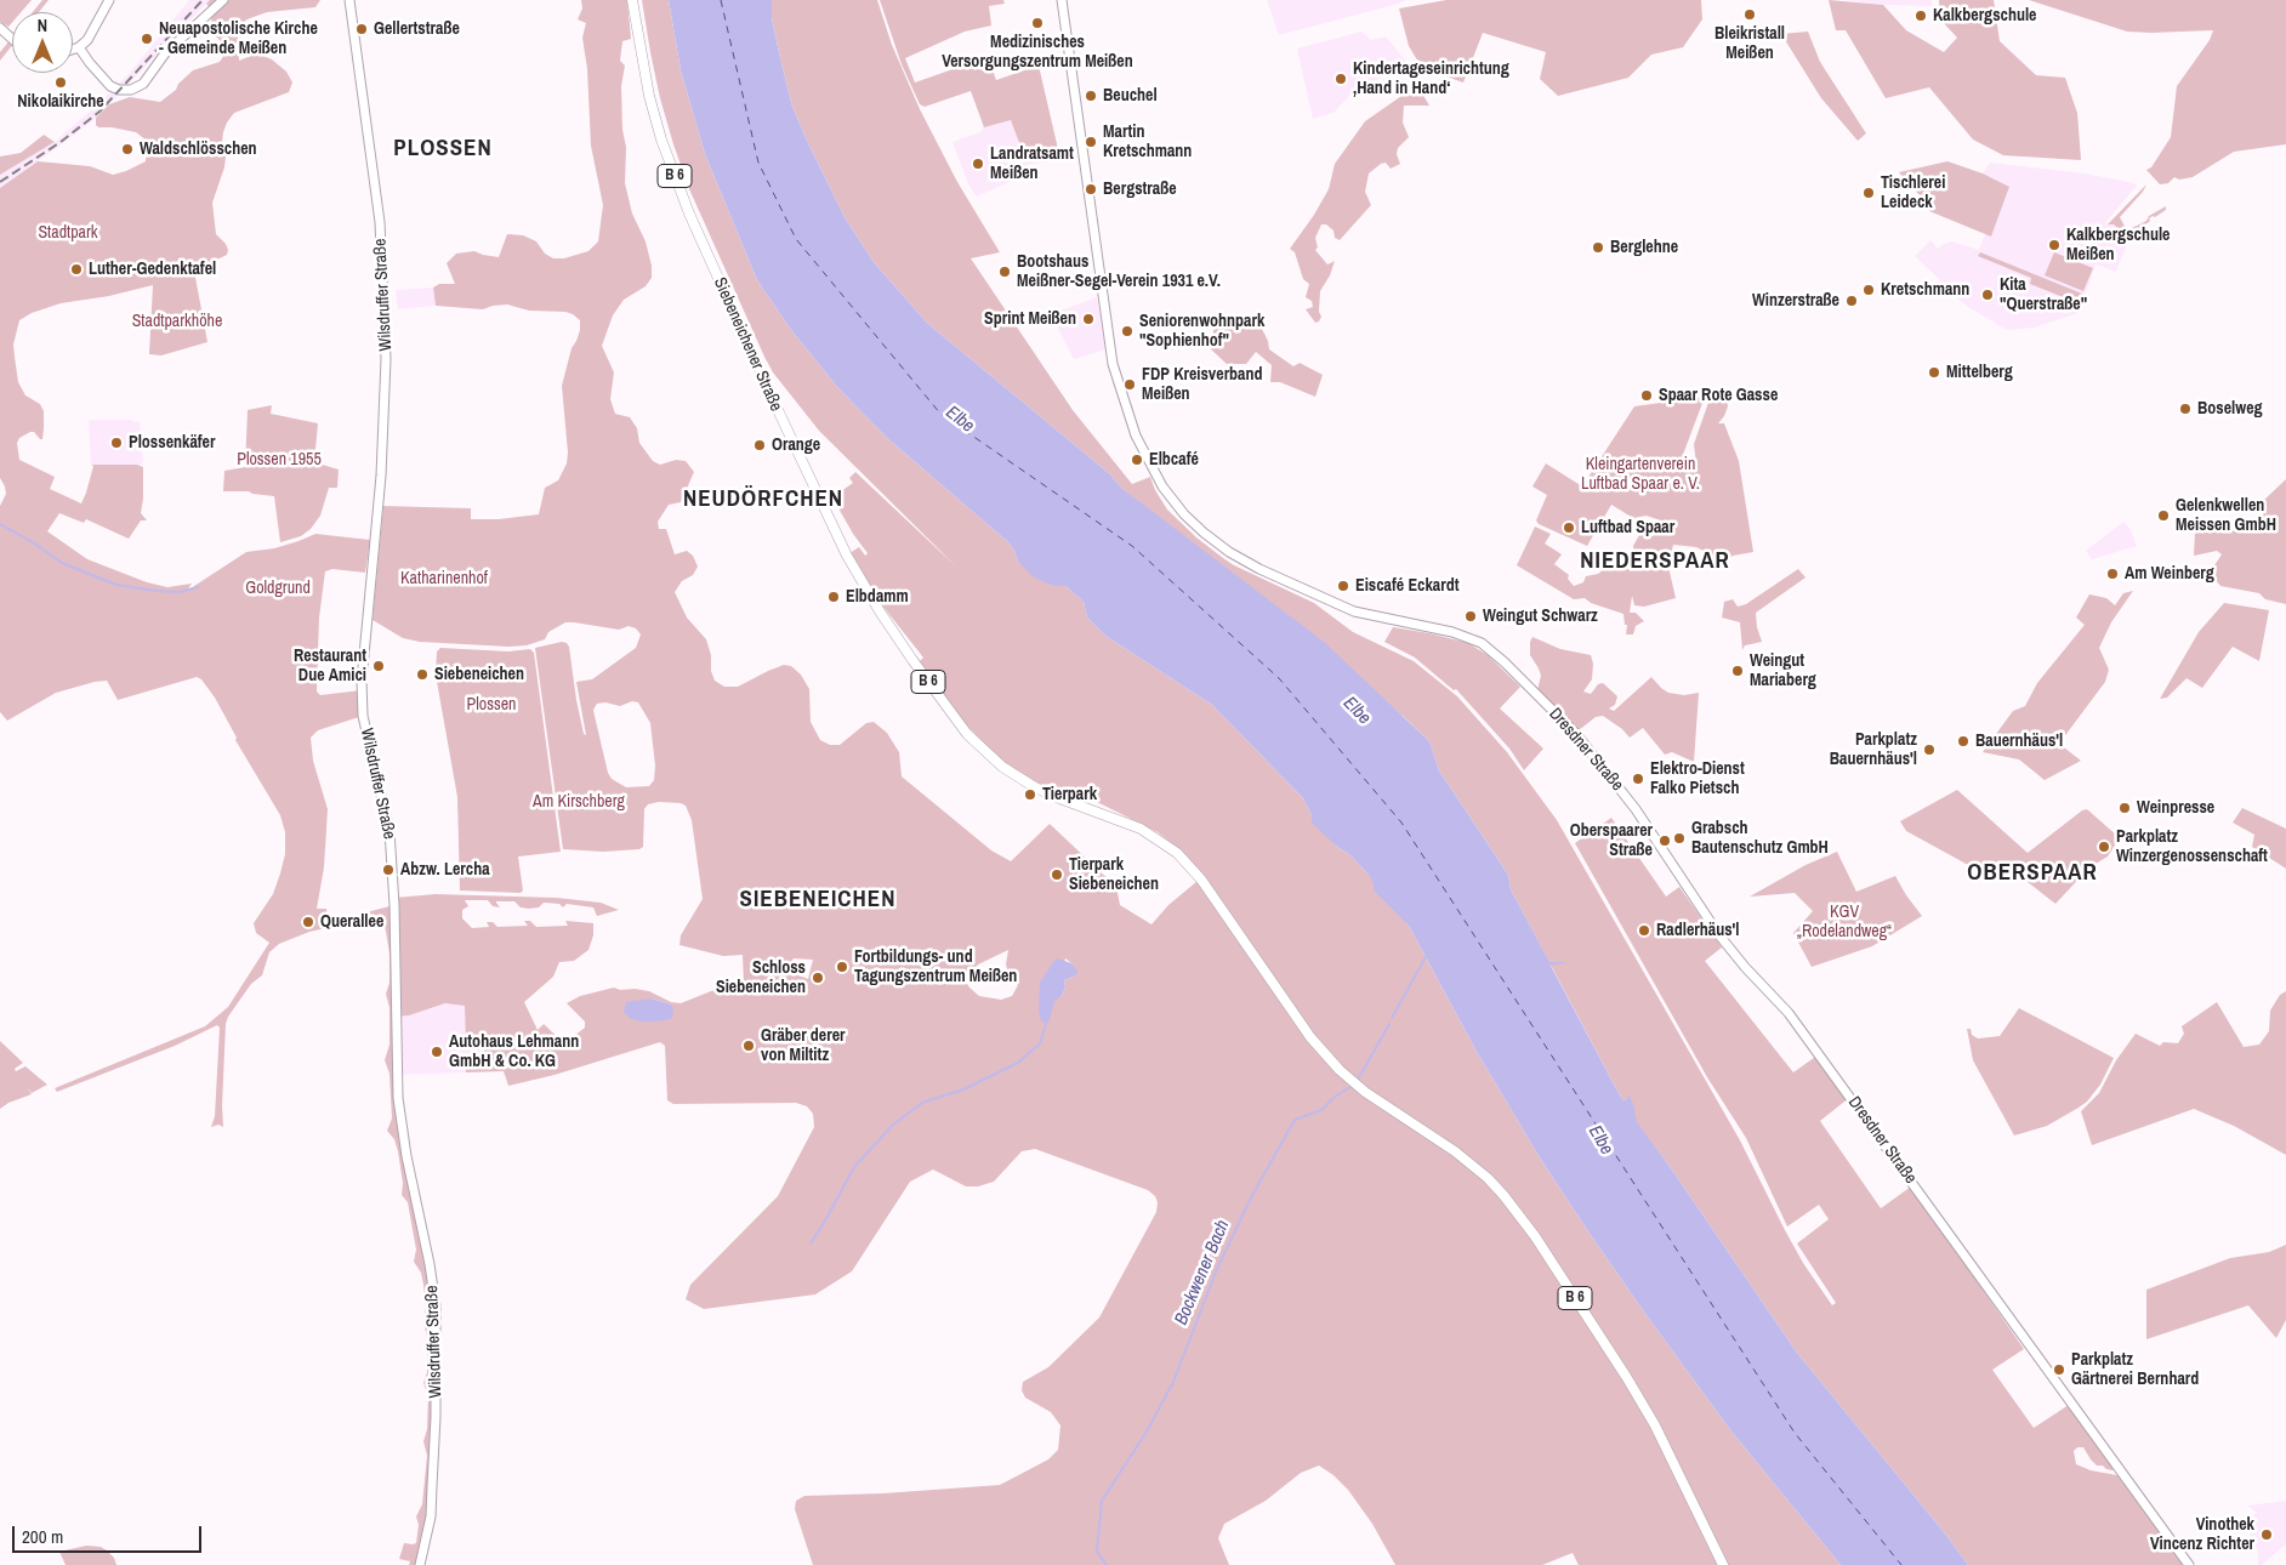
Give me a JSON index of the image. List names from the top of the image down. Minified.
{"streets":{"main road":["B 6","Wilsdruffer Straße","Siebeneichener Straße","Dresdner Straße"]},"districts":["PLOSSEN","NEUDÖRFCHEN","NIEDERSPAAR","OBERSPAAR","SIEBENEICHEN"],"water":["Elbe","Bockwener Bach"],"parks":["Stadtpark","Stadtparkhöhe","Plossen 1955","Kleingartenverein Luftbad Spaar e. V.","Katharinenhof","Goldgrund","Plossen","Am Kirschberg","KGV „Rodelandweg“"],"places":["Bleikristall Meißen","Kalkbergschule","Medizinisches Versorgungszentrum Meißen","Gellertstraße","Neuapostolische Kirche - Gemeinde Meißen","Kindertageseinrichtung ‚Hand in Hand‘","Nikolaikirche","Beuchel","Martin Kretschmann","Waldschlösschen","Landratsamt Meißen","Bergstraße","Tischlerei Leideck","Kalkbergschule Meißen","Berglehne","Luther-Gedenktafel","Bootshaus Meißner-Segel-Verein 1931 e.V.","Kretschmann","Kita \"Querstraße\"","Winzerstraße","Sprint Meißen","Seniorenwohnpark \"Sophienhof\"","Mittelberg","FDP Kreisverband Meißen","Spaar Rote Gasse","Boselweg","Plossenkäfer","Orange","Elbcafé","Gelenkwellen Meissen GmbH","Luftbad Spaar","Am Weinberg","Eiscafé Eckardt","Elbdamm","Weingut Schwarz","Restaurant Due Amici","Weingut Mariaberg","Siebeneichen","Bauernhäus'l","Parkplatz Bauernhäus'l","Elektro-Dienst Falko Pietsch","Tierpark","Weinpresse","Grabsch Bautenschutz GmbH","Oberspaarer Straße","Parkplatz Winzergenossenschaft","Abzw. Lercha","Tierpark Siebeneichen","Querallee","Radlerhäus'l","Fortbildungs- und Tagungszentrum Meißen","Schloss Siebeneichen","Gräber derer von Miltitz","Autohaus Lehmann GmbH & Co. KG","Parkplatz Gärtnerei Bernhard","Vinothek Vincenz Richter"],"scale_bar":"200 m","north":"top"}
